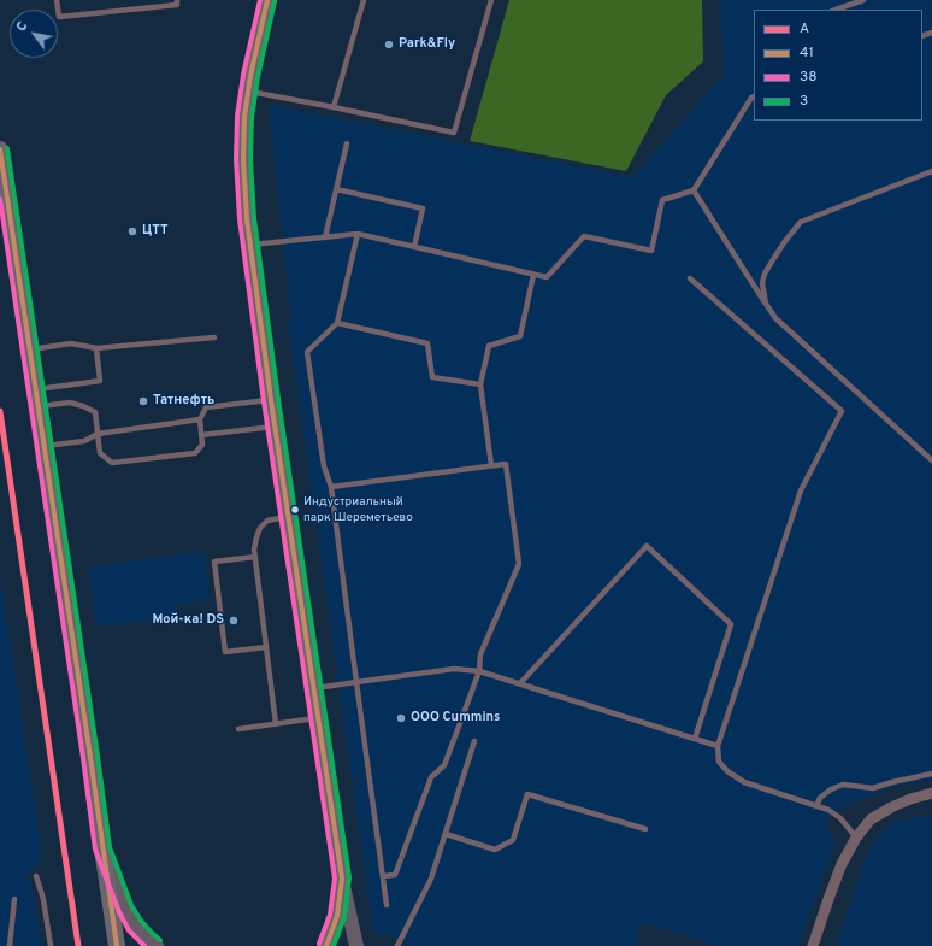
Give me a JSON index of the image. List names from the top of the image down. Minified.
{"places":["Park&Fly","ЦТТ","Татнефть","Индустриальный парк Шереметьево","Мой-ка! DS","OOO Cummins"],"lines":["transit line 41","transit line 38","transit line 3","transit line A"],"legend":["A","41","38","3"],"north":"top left"}
